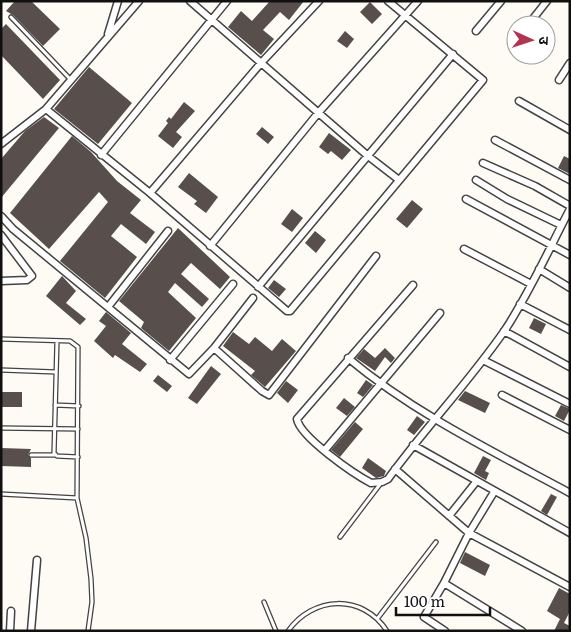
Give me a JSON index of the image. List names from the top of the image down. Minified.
{"scale_bar":"100 m","north":"right"}
